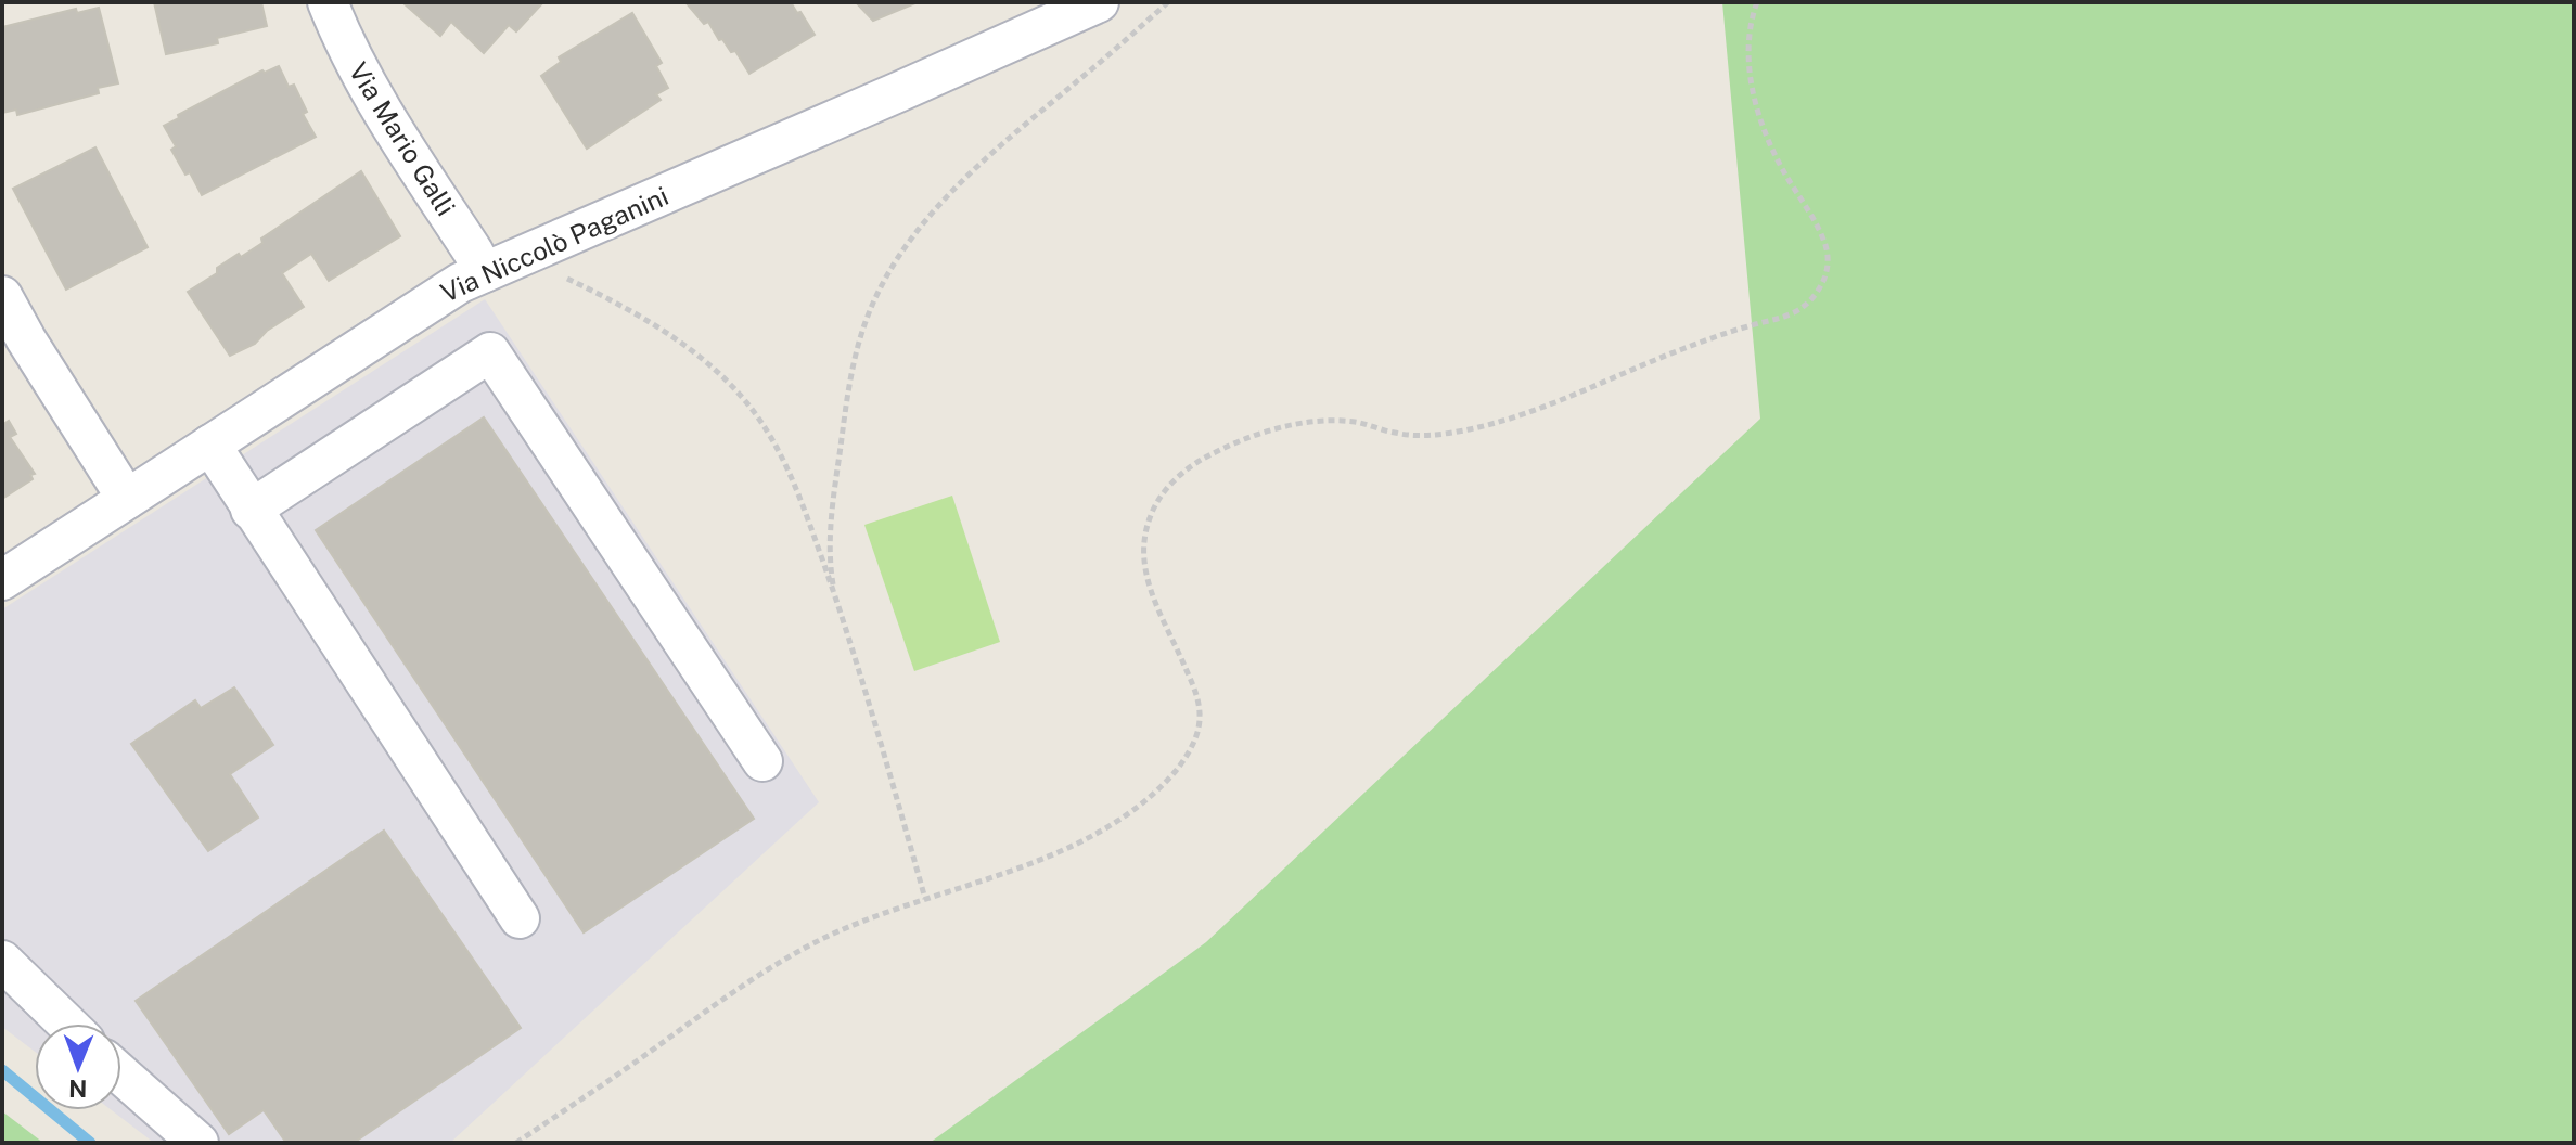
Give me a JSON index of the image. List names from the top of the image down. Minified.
{"streets":{"street":["Via Mario Galli","Via Niccolò Paganini"]},"crossings":[["Via Mario Galli","Via Niccolò Paganini"]],"north":"bottom"}
